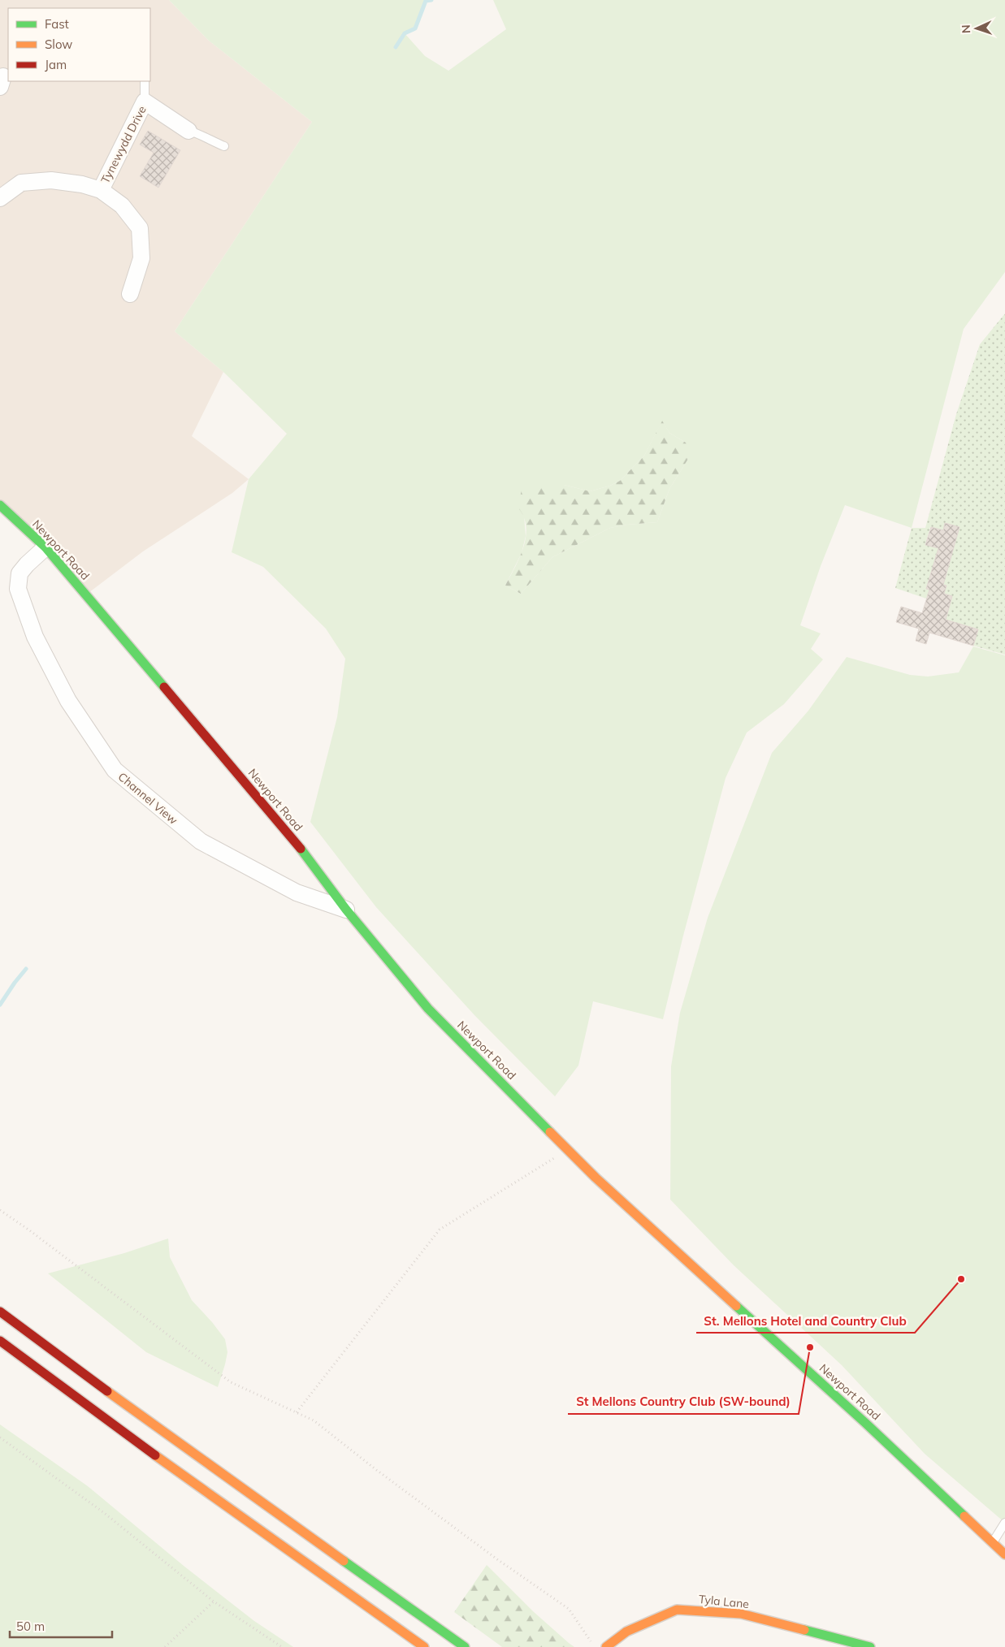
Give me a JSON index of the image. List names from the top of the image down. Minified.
{"streets":{"main road":["Newport Road","Tyla Lane"],"street":["Tynewydd Drive","Channel View"]},"crossings":[["Newport Road","Channel View"]],"places":["St. Mellons Hotel and Country Club","St Mellons Country Club (SW-bound)"],"legend":["Fast","Slow","Jam"],"scale_bar":"50 m","north":"left"}
